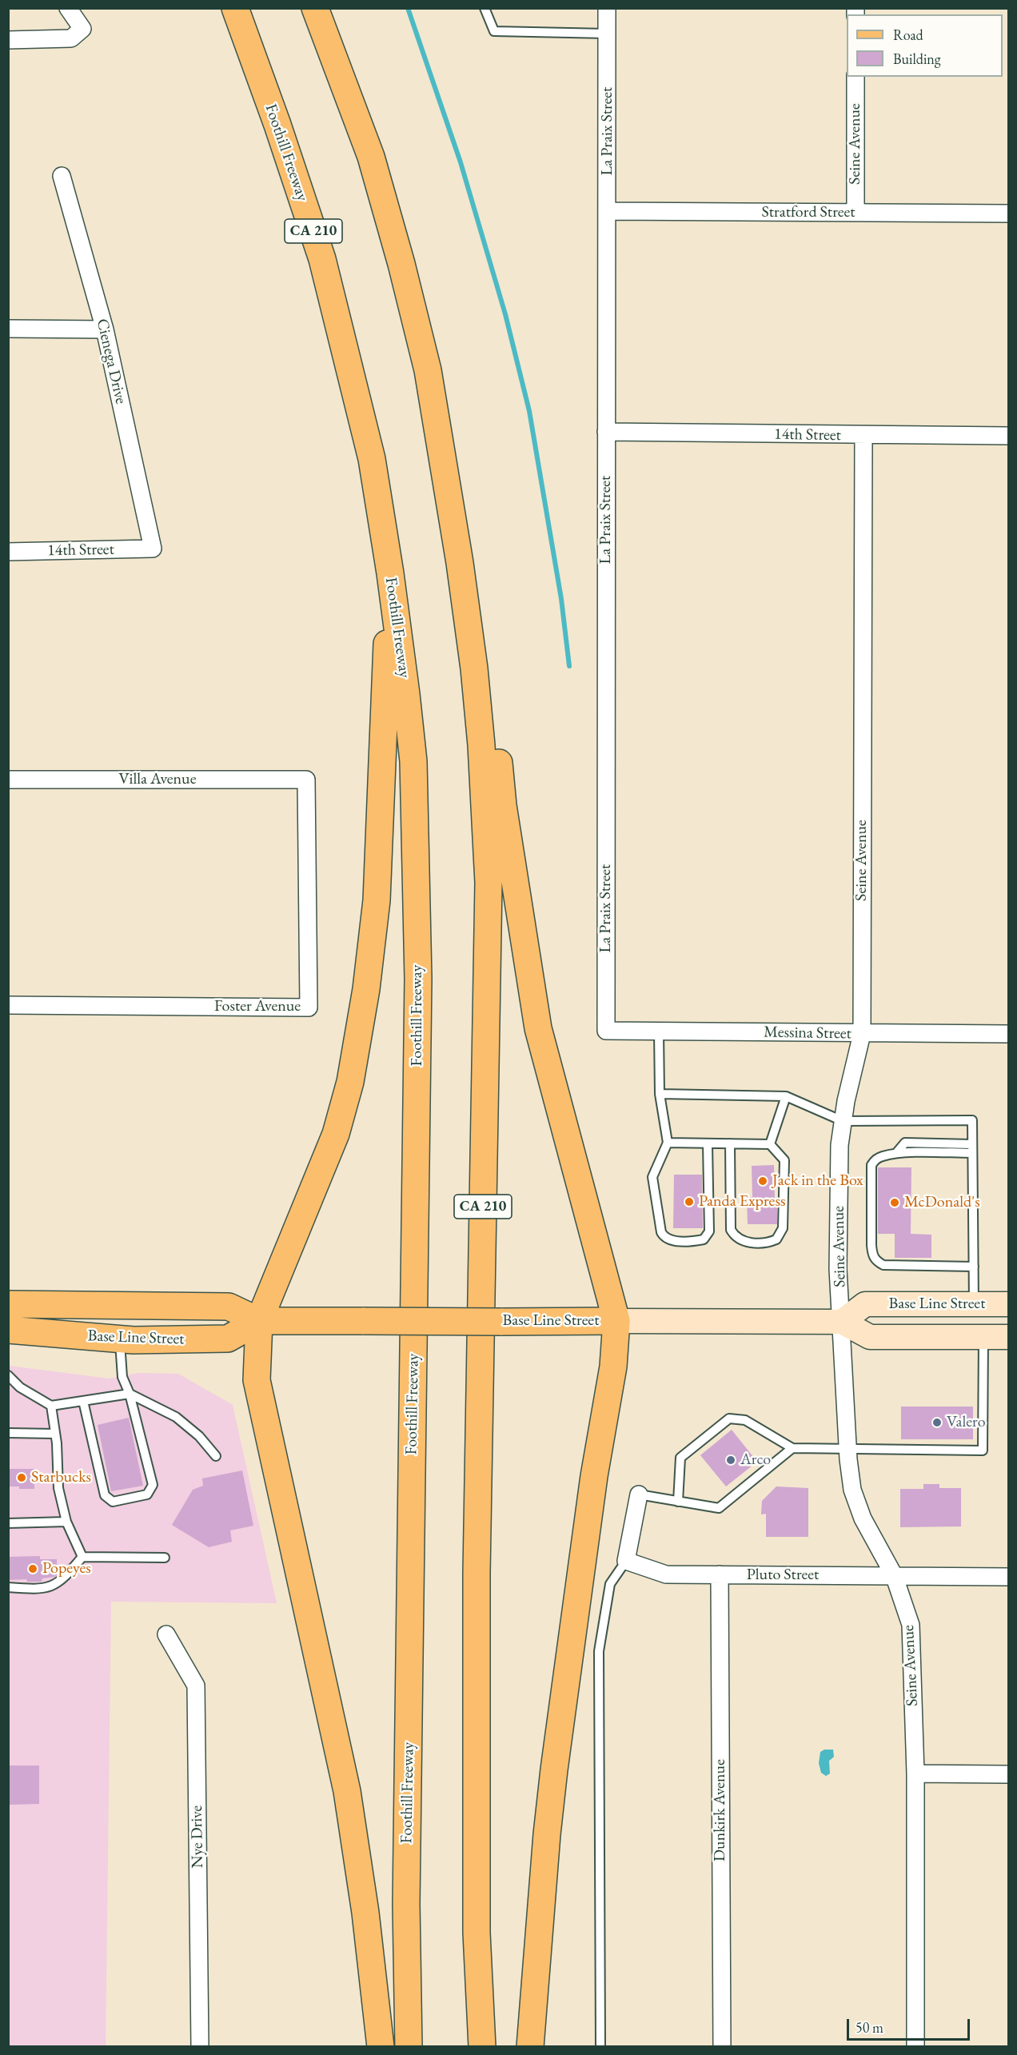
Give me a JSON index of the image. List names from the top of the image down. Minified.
{"streets":{"main road":["Foothill Freeway","CA 210","Base Line Street"],"street":["La Praix Street","Seine Avenue","Stratford Street","Cienega Drive","14th Street","Villa Avenue","Foster Avenue","Messina Street","Pluto Street","Dunkirk Avenue","Nye Drive"]},"crossings":[["La Praix Street","Stratford Street"],["La Praix Street","14th Street"],["La Praix Street","Messina Street"],["Seine Avenue","Stratford Street"],["Seine Avenue","14th Street"],["Seine Avenue","Messina Street"],["Seine Avenue","Base Line Street"],["Seine Avenue","Pluto Street"],["Cienega Drive","14th Street"],["Villa Avenue","Foster Avenue"],["Pluto Street","Dunkirk Avenue"]],"places":["Jack in the Box","Panda Express","McDonald's","Valero","Arco","Starbucks","Popeyes"],"legend":["Road","Building"],"scale_bar":"50 m"}
